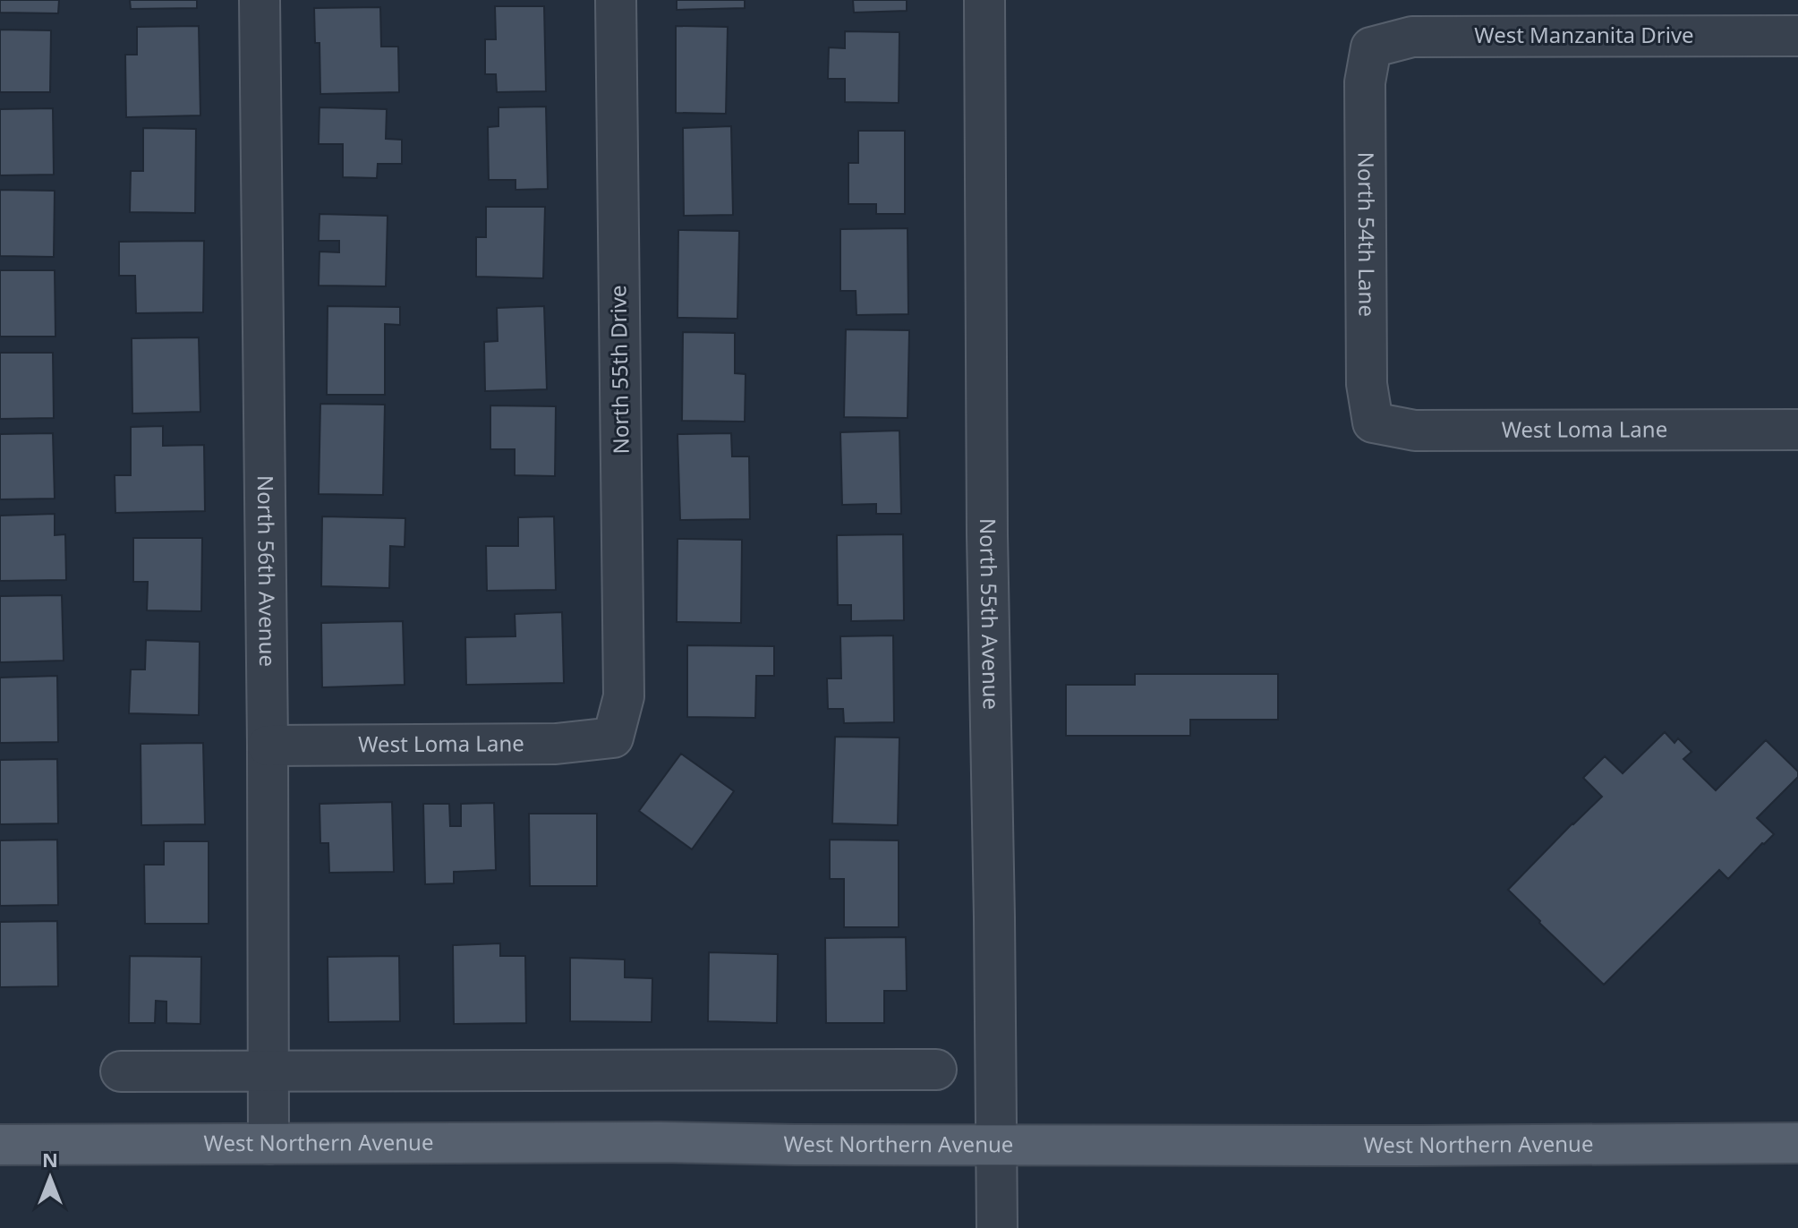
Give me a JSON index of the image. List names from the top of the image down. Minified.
{"streets":{"main road":["West Northern Avenue"],"street":["West Manzanita Drive","North 54th Lane","North 55th Drive","West Loma Lane","North 56th Avenue","North 55th Avenue"]},"crossings":[["West Manzanita Drive","North 54th Lane"],["North 54th Lane","West Loma Lane"],["North 55th Drive","West Loma Lane"],["West Loma Lane","North 56th Avenue"],["North 56th Avenue","West Northern Avenue"],["North 55th Avenue","West Northern Avenue"]],"north":"top"}
